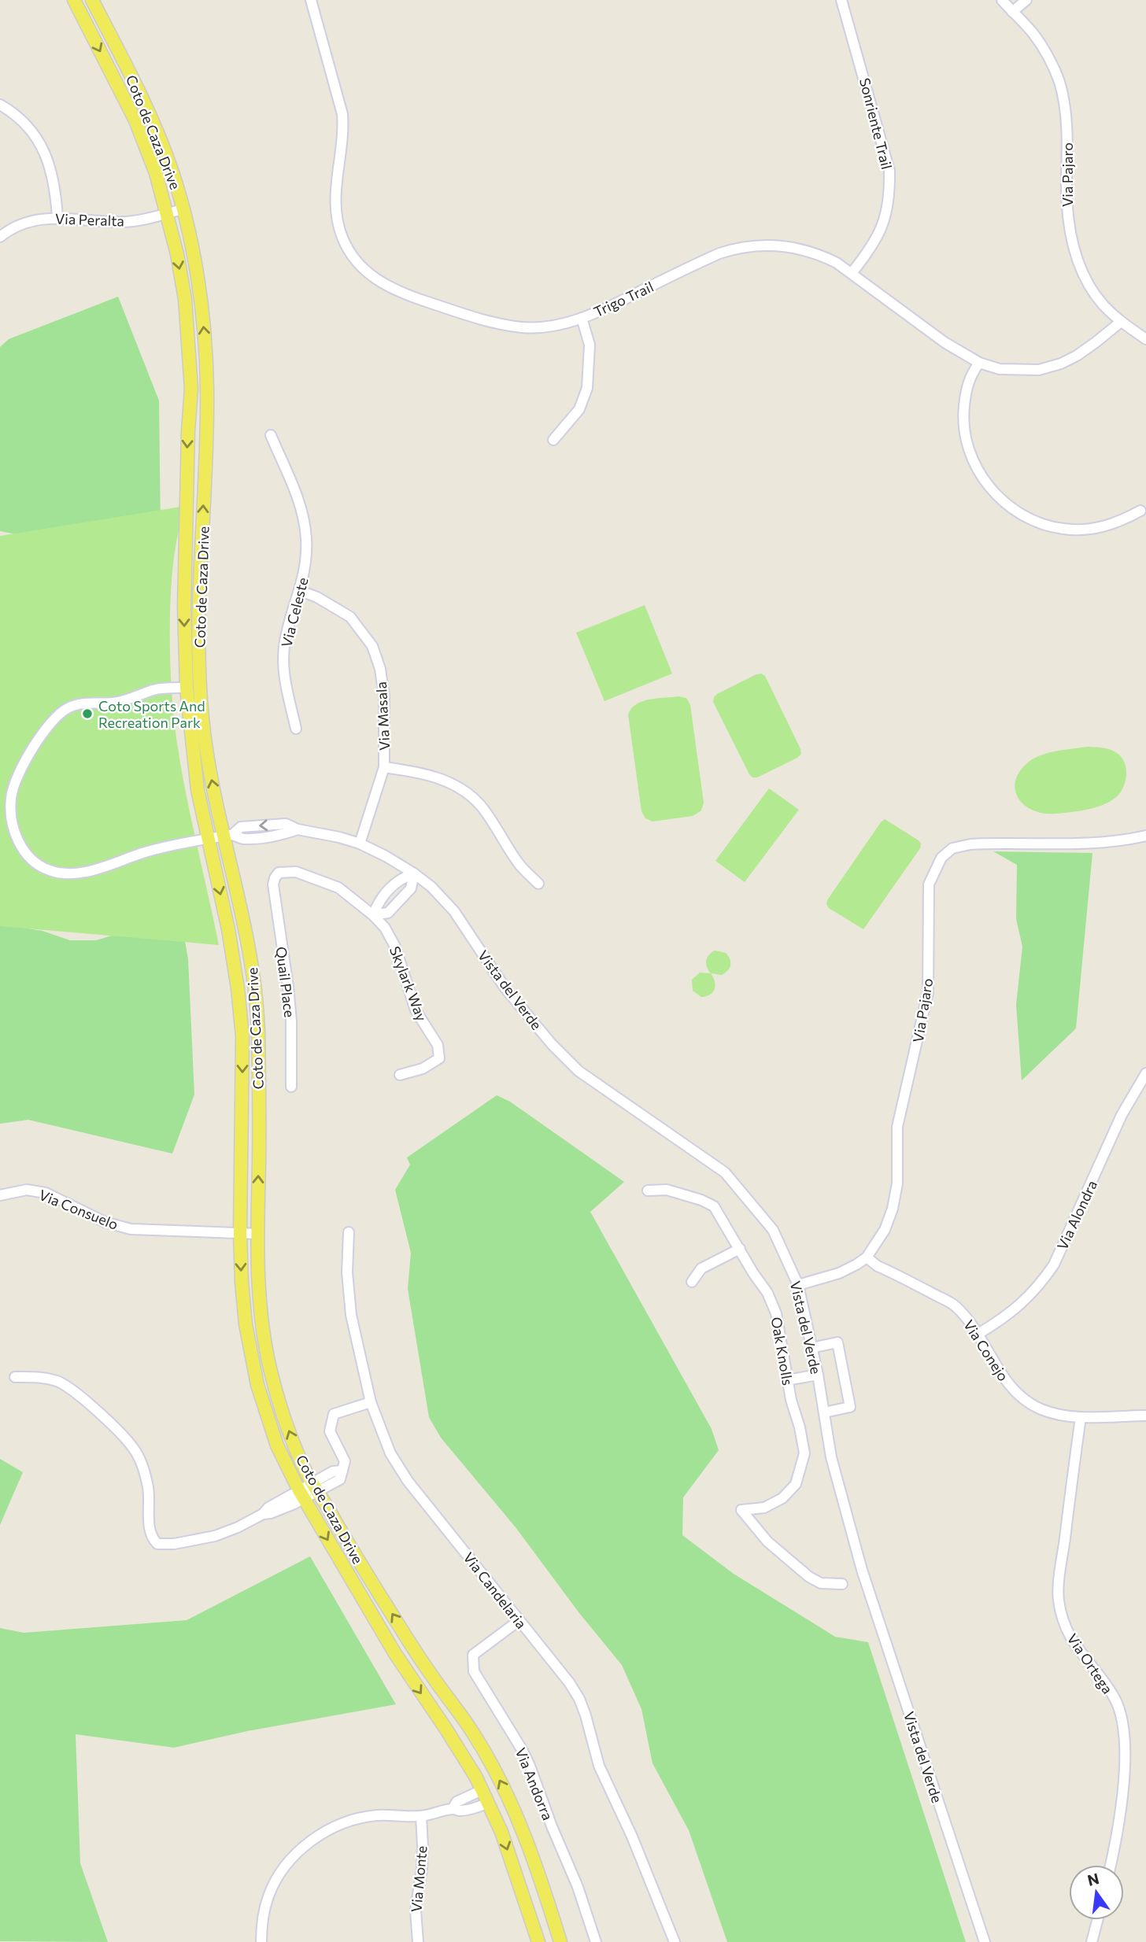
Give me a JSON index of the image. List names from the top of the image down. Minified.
{"streets":{"main road":["Coto de Caza Drive"],"street":["Sonriente Trail","Via Pajaro","Via Peralta","Trigo Trail","Via Celeste","Via Masala","Quail Place","Skylark Way","Vista del Verde","Via Consuelo","Via Alondra","Via Conejo","Oak Knolls","Via Candelaria","Via Ortega","Via Andorra","Via Monte"]},"crossings":[["Sonriente Trail","Trigo Trail"],["Coto de Caza Drive","Via Peralta"],["Coto de Caza Drive","Vista del Verde"],["Coto de Caza Drive","Via Consuelo"],["Via Pajaro","Trigo Trail"],["Via Pajaro","Vista del Verde"],["Via Pajaro","Via Conejo"],["Via Celeste","Via Masala"],["Via Masala","Vista del Verde"],["Quail Place","Skylark Way"],["Via Alondra","Via Conejo"],["Via Conejo","Via Ortega"],["Via Candelaria","Via Andorra"]],"places":["Coto Sports And Recreation Park"],"north":"top"}
